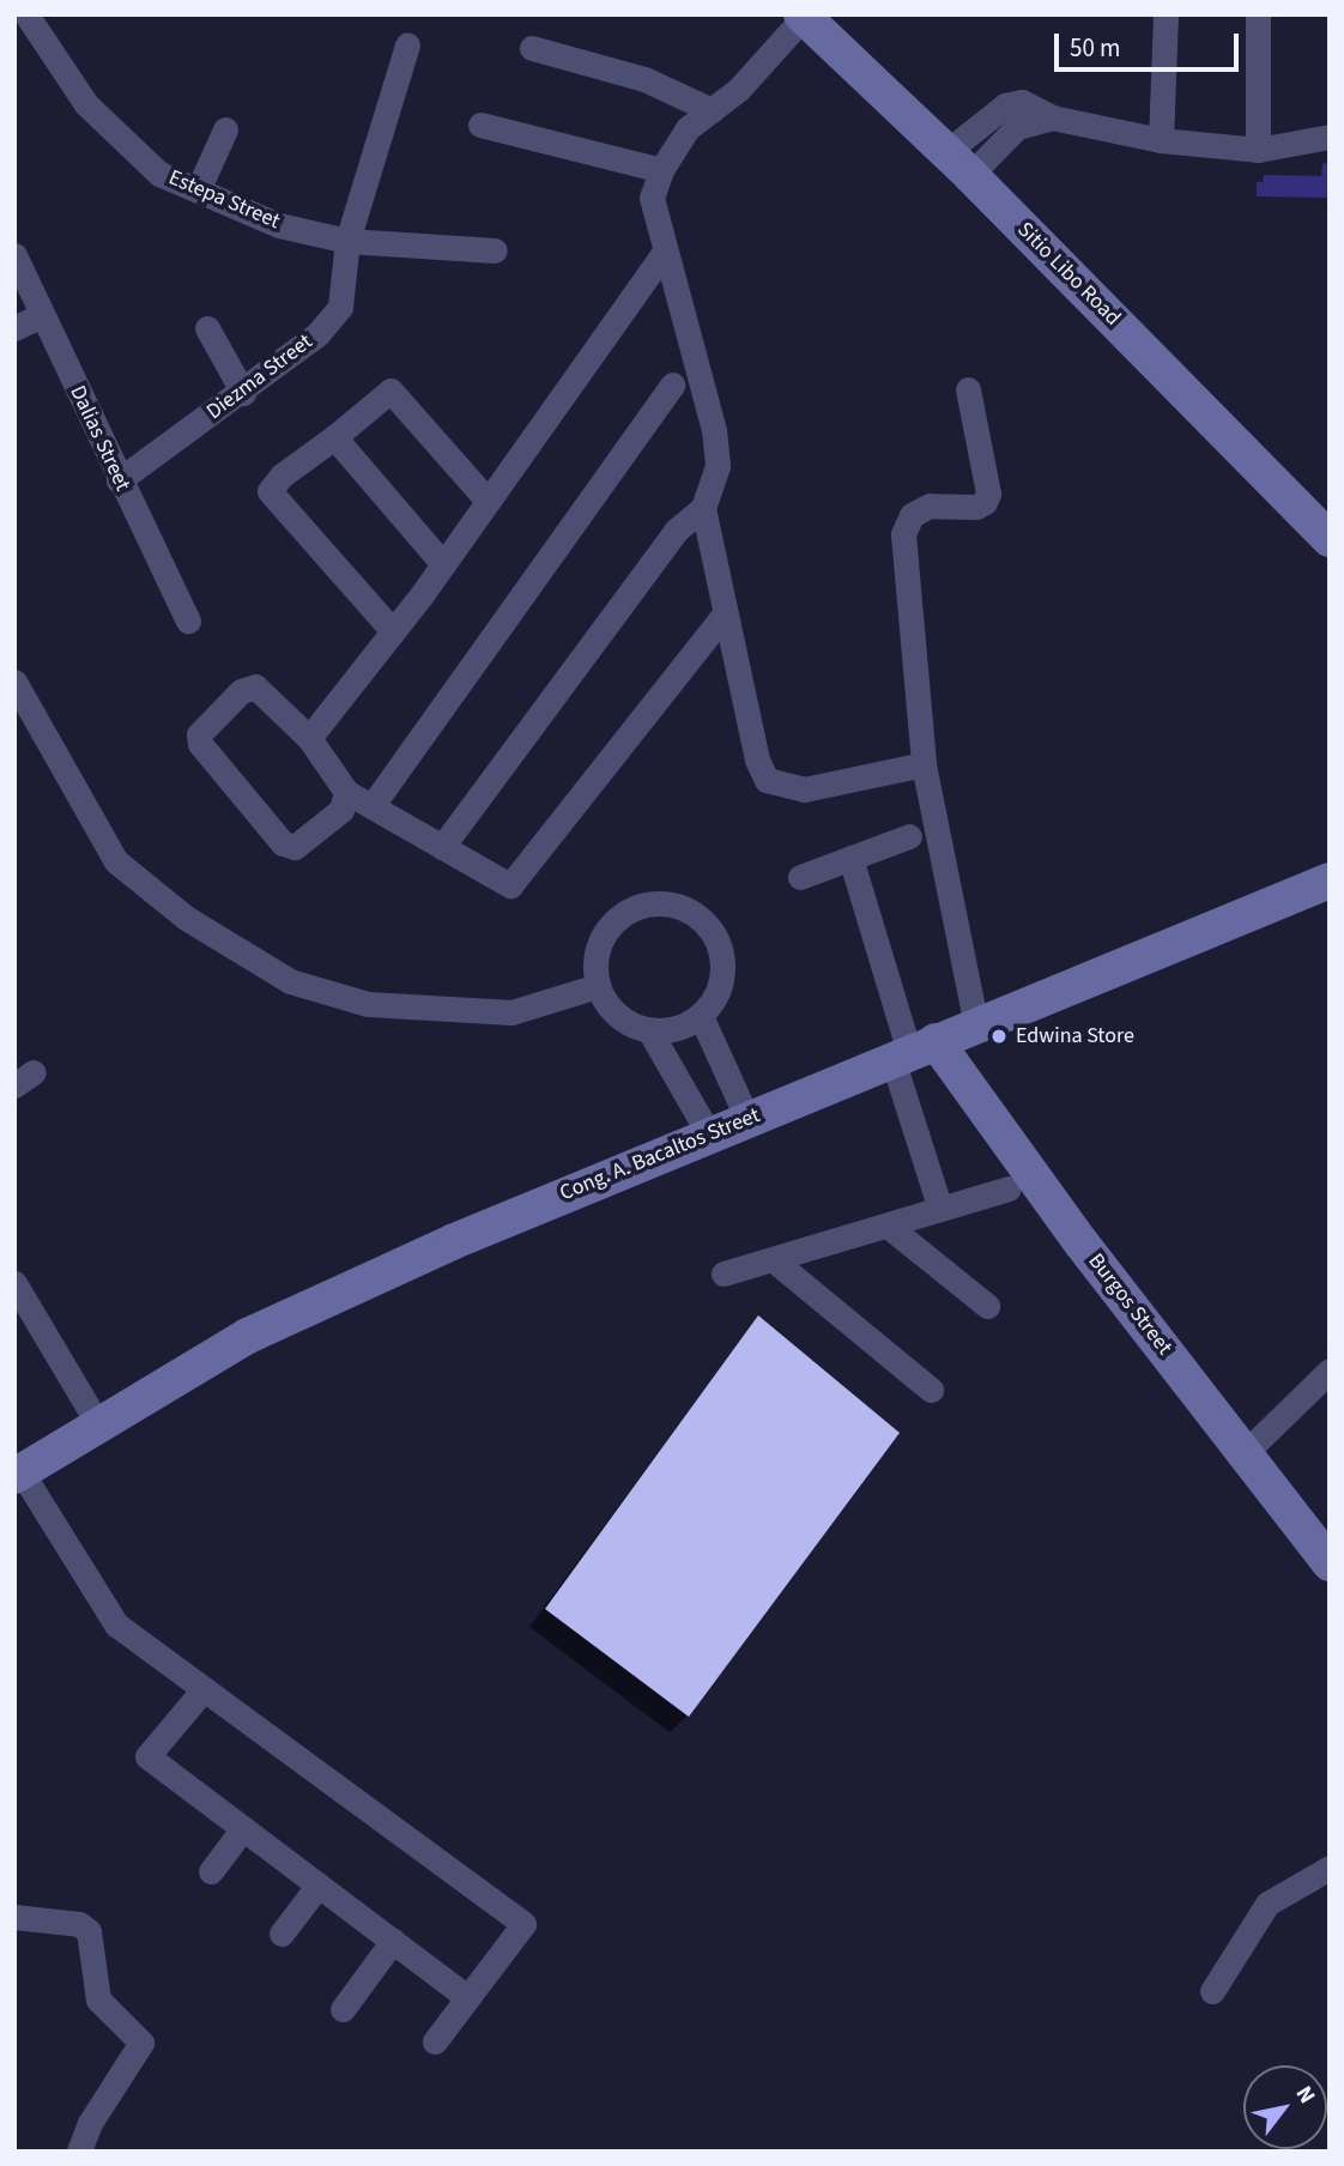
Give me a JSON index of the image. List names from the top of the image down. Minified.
{"streets":{"street":["Estepa Street","Sitio Libo Road","Diezma Street","Dalias Street","Cong. A. Bacaltos Street","Burgos Street"]},"crossings":[["Estepa Street","Diezma Street"],["Diezma Street","Dalias Street"],["Cong. A. Bacaltos Street","Burgos Street"]],"places":["Edwina Store"],"scale_bar":"50 m","north":"top right"}
